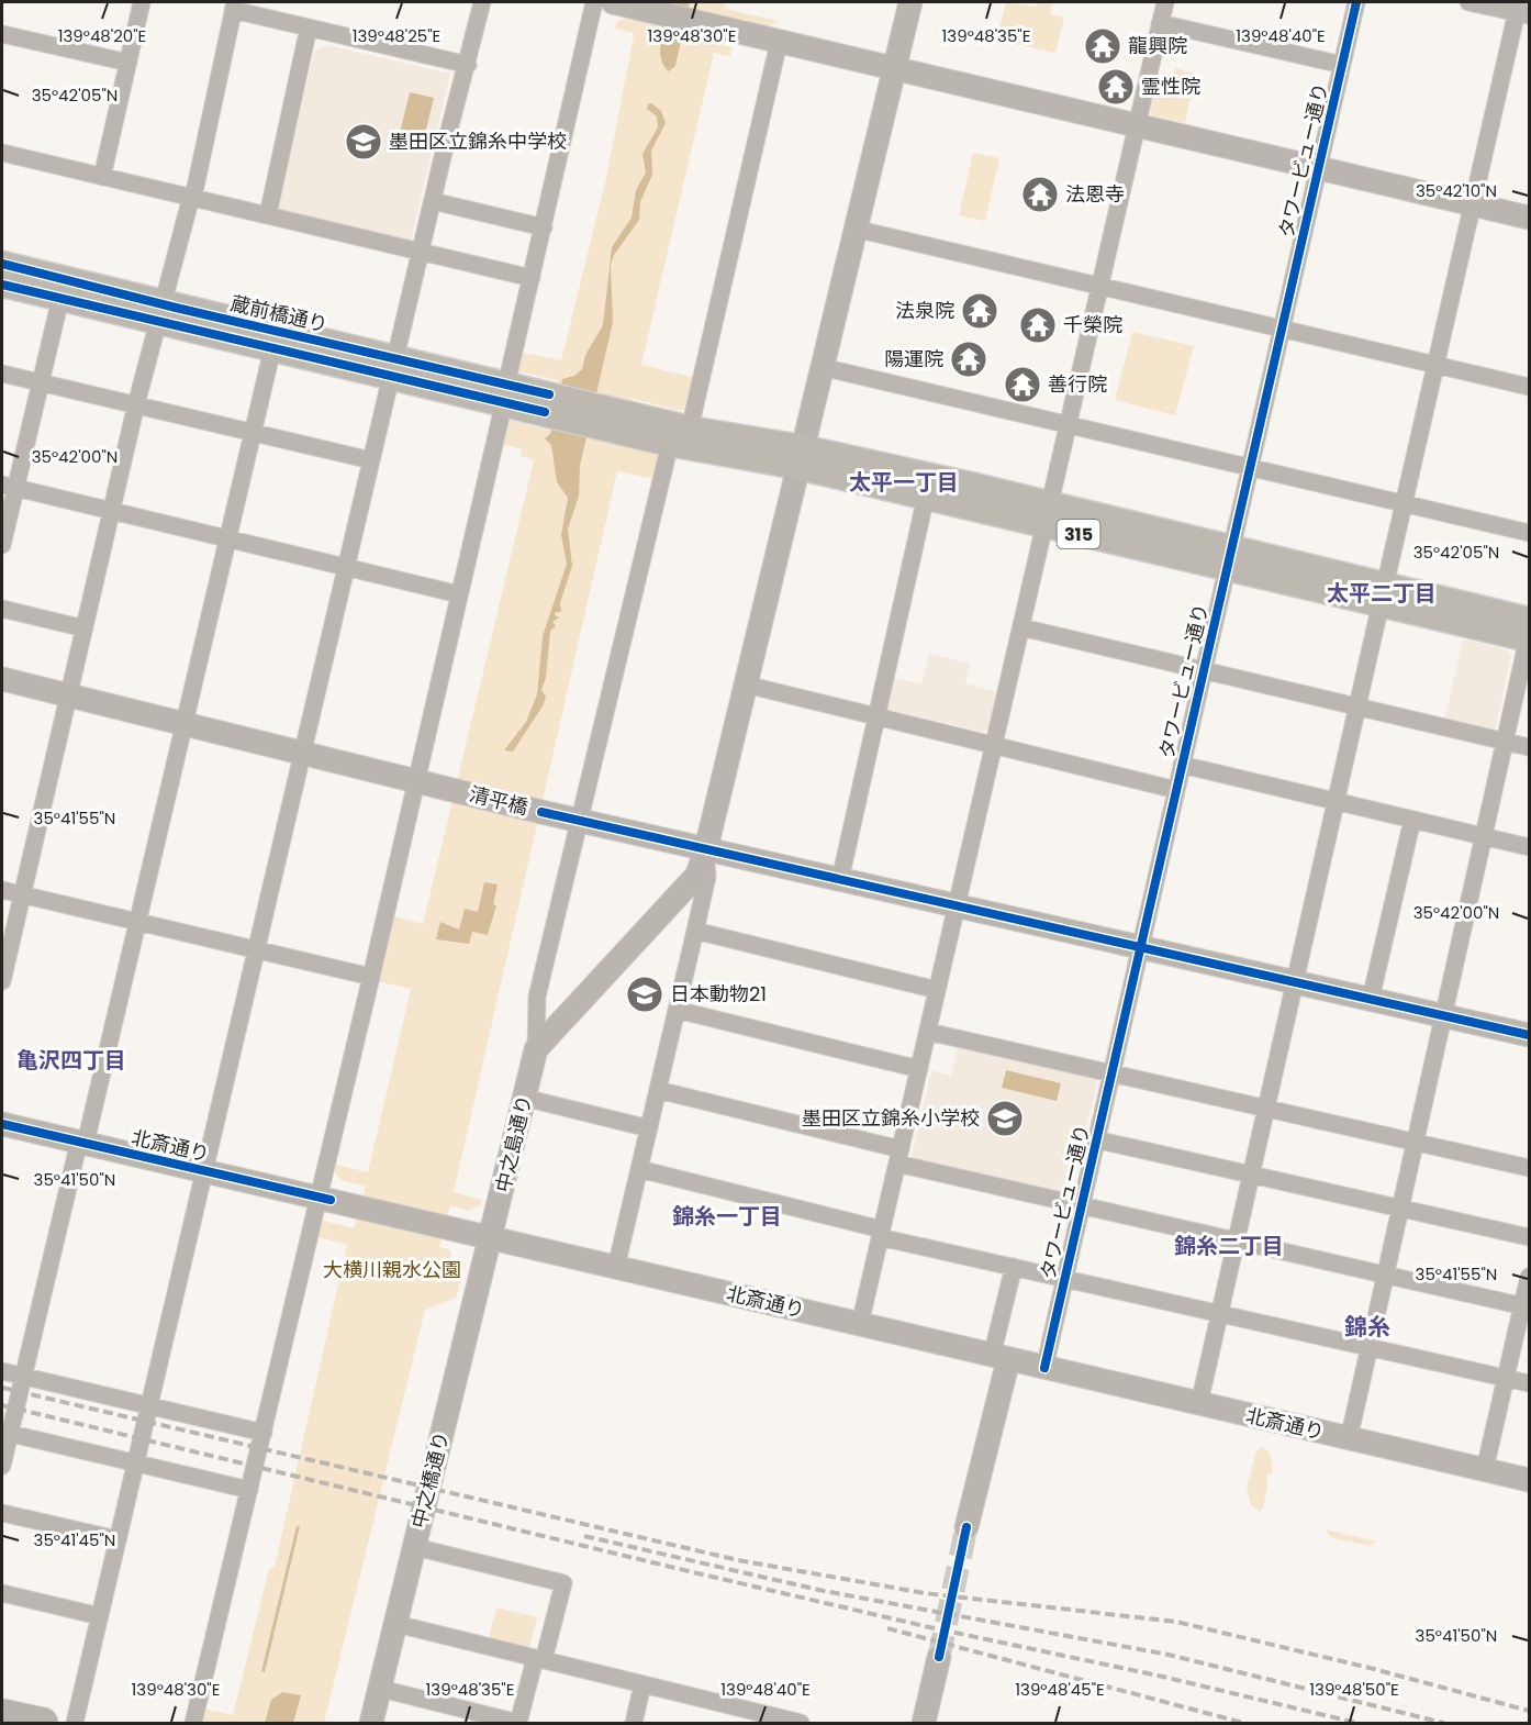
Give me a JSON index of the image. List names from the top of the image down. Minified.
{"streets":{"main road":["蔵前橋通り","315"],"street":["タワービュー通り","清平橋","中之島通り","北斎通り","中之橋通り"]},"crossings":[["タワービュー通り","315"],["タワービュー通り","清平橋"],["タワービュー通り","北斎通り"],["蔵前橋通り","315"],["中之島通り","北斎通り"],["中之島通り","中之橋通り"],["北斎通り","中之橋通り"]],"districts":["太平一丁目","太平二丁目","亀沢四丁目","錦糸一丁目","錦糸二丁目","錦糸"],"parks":["大横川親水公園"],"places":{"temple":["龍興院","霊性院","法恩寺","法泉院","千榮院","陽運院","善行院"],"school or university":["墨田区立錦糸中学校","日本動物21","墨田区立錦糸小学校"]},"coordinates":["139°48'20\"E","139°48'25\"E","139°48'30\"E","139°48'35\"E","139°48'40\"E","35°42'05\"N","35°42'10\"N","35°42'00\"N","35°41'55\"N","35°41'50\"N","35°41'45\"N","139°48'45\"E","139°48'50\"E"]}
